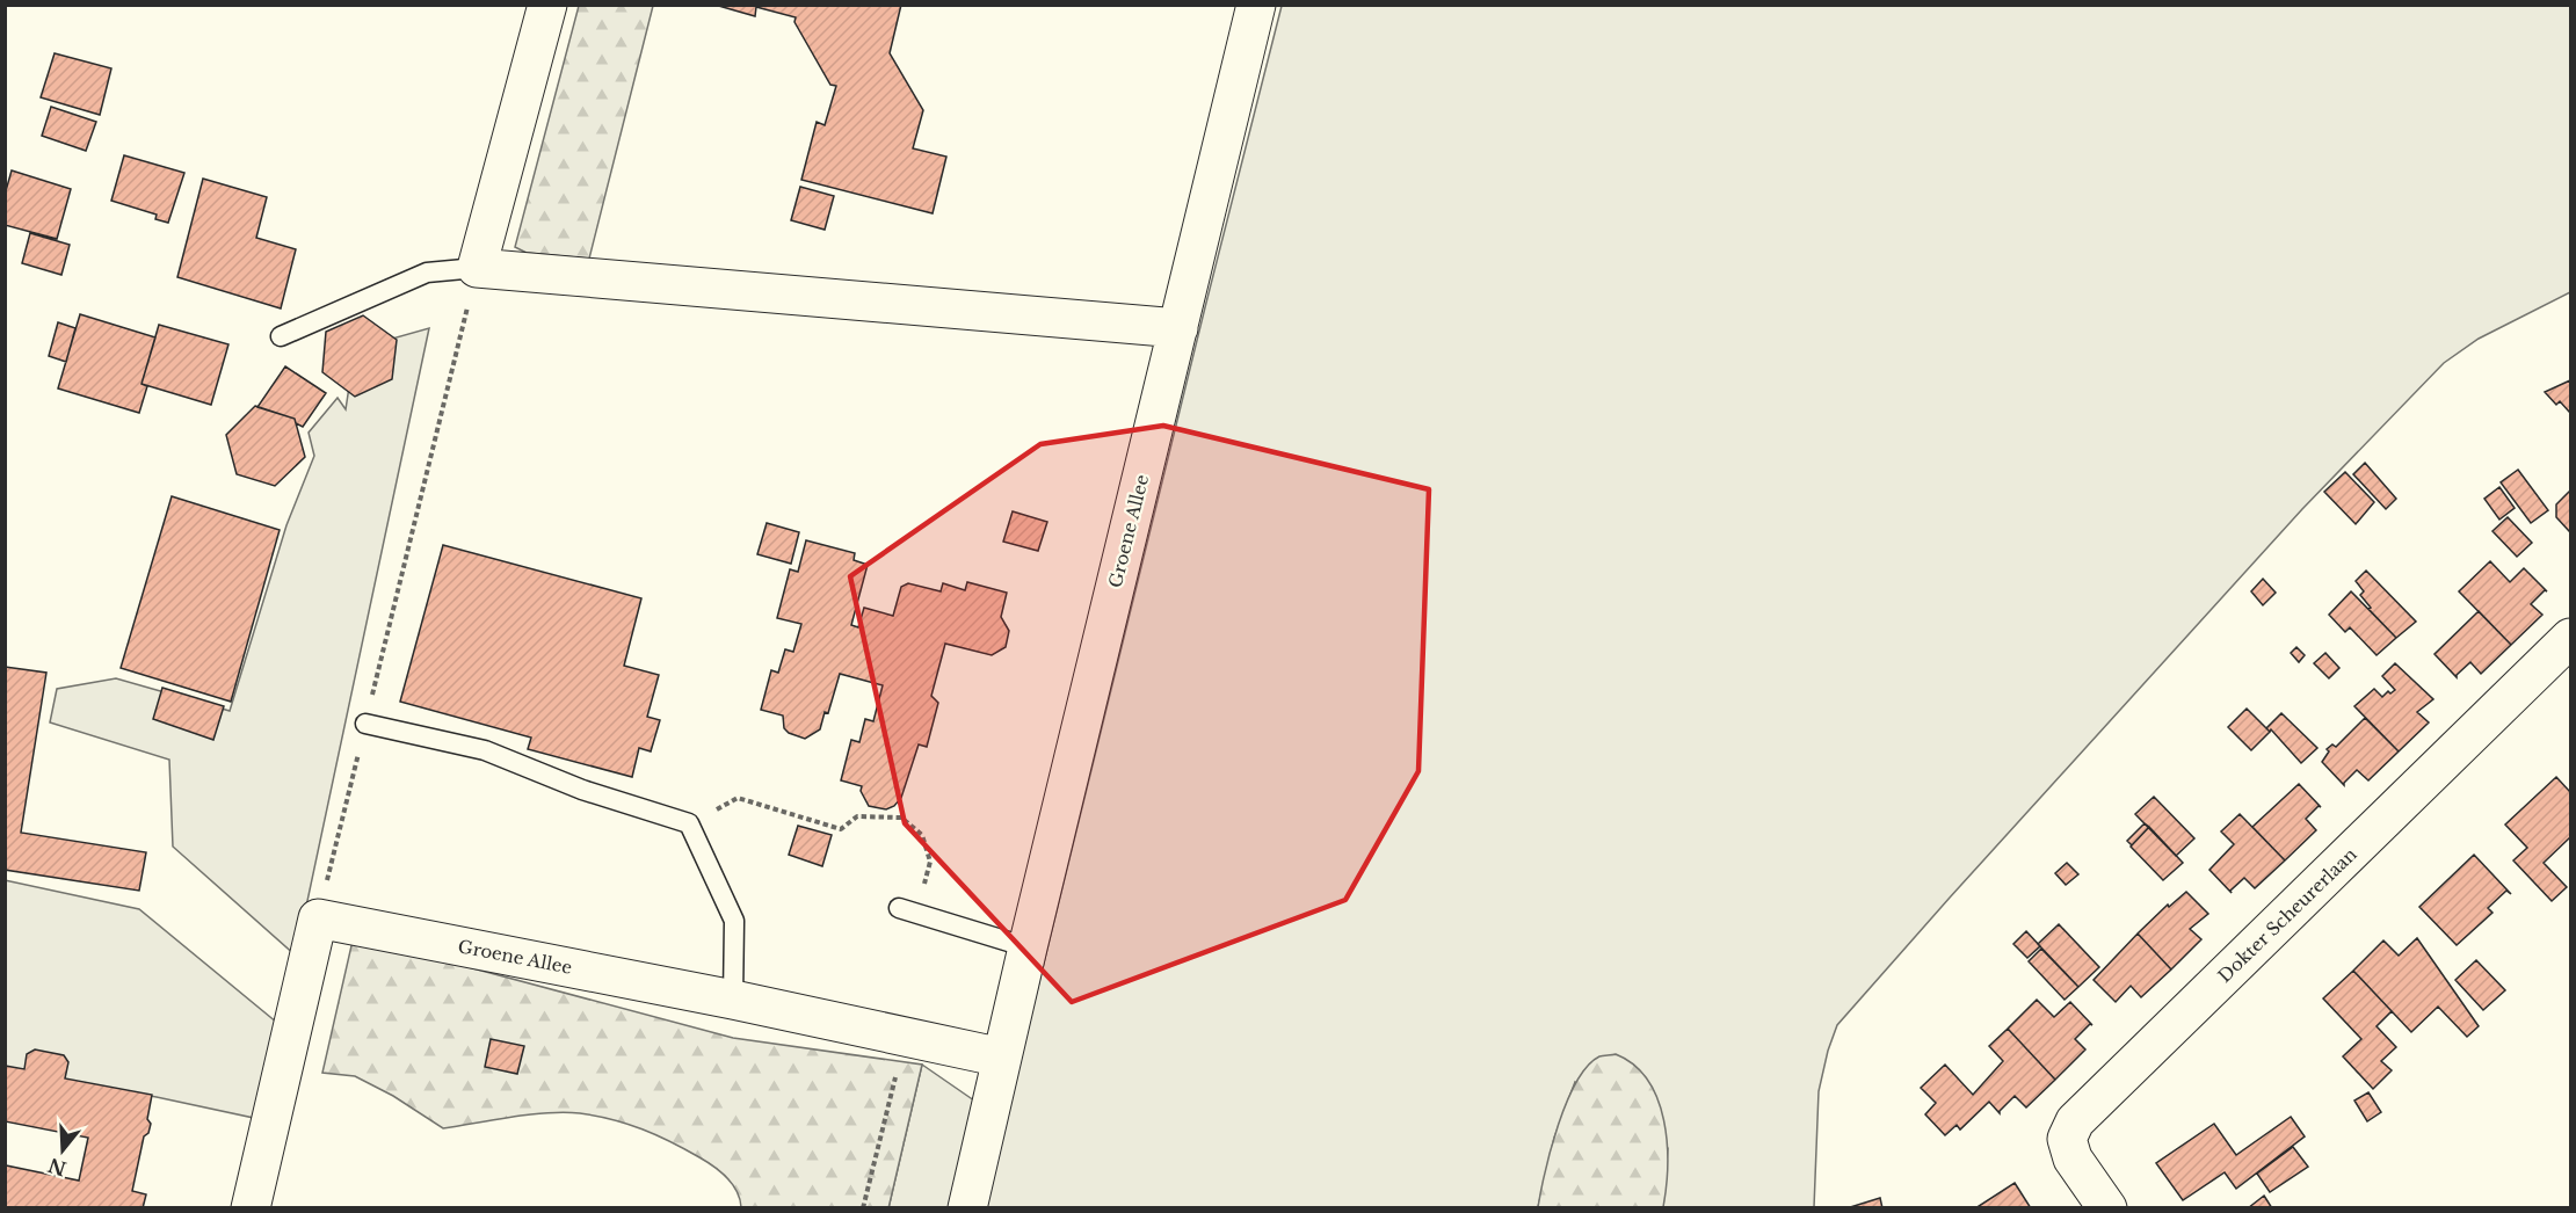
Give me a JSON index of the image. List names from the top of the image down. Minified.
{"streets":{"street":["Groene Allee","Dokter Scheurerlaan"]},"north":"bottom"}
